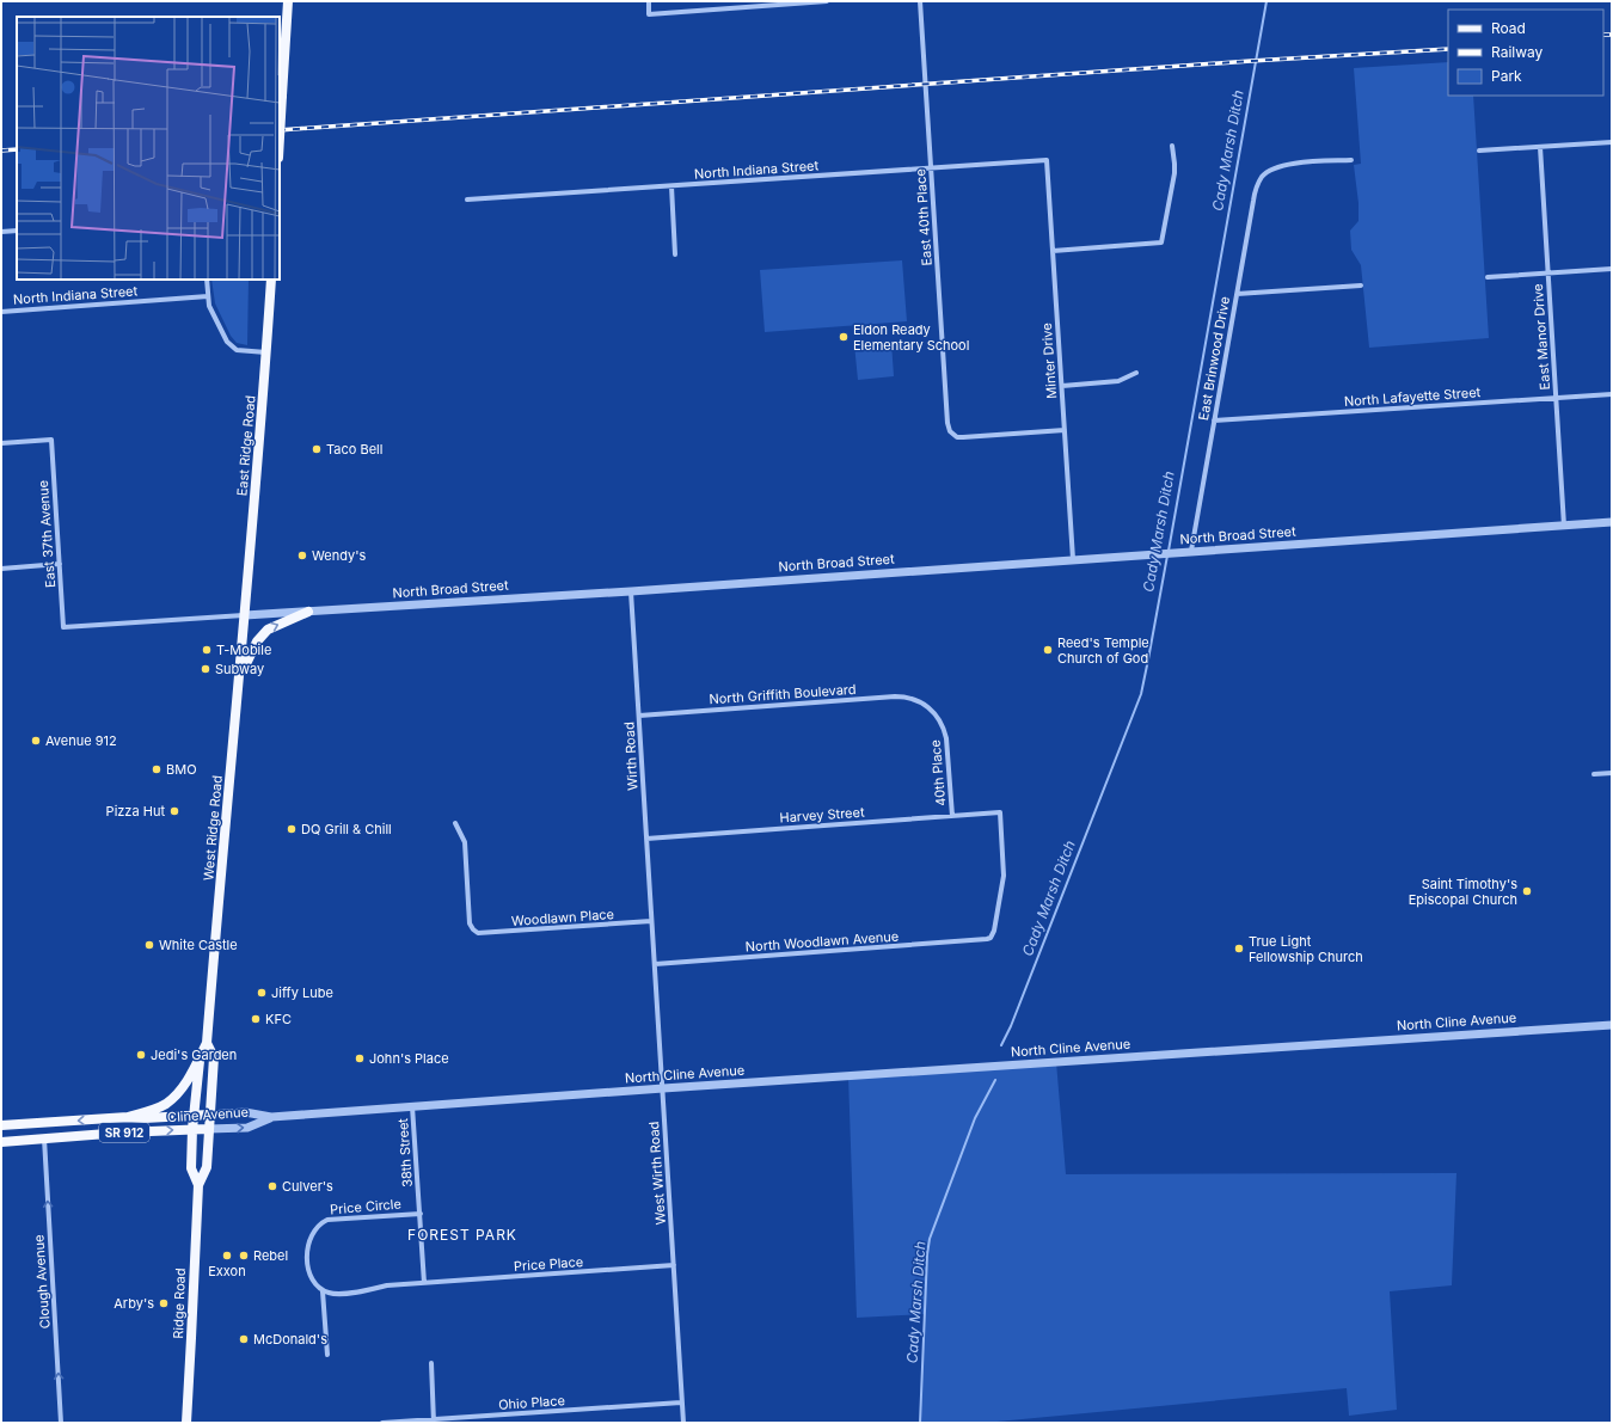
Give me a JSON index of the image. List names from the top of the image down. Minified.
{"streets":{"main road":["East Ridge Road","West Ridge Road","Cline Avenue","SR 912","Ridge Road"],"street":["North Indiana Street","East 40th Place","East Manor Drive","East Brinwood Drive","Minter Drive","North Lafayette Street","East 37th Avenue","North Broad Street","North Griffith Boulevard","Wirth Road","40th Place","Harvey Street","Woodlawn Place","North Woodlawn Avenue","North Cline Avenue","38th Street","West Wirth Road","Price Circle","Price Place","Clough Avenue","Ohio Place"]},"crossings":[["North Indiana Street","East 40th Place"],["North Indiana Street","Minter Drive"],["East 40th Place","Minter Drive"],["East Manor Drive","North Lafayette Street"],["East Manor Drive","North Broad Street"],["East Brinwood Drive","North Lafayette Street"],["East Brinwood Drive","North Broad Street"],["Minter Drive","North Broad Street"],["East Ridge Road","North Broad Street"],["East Ridge Road","West Ridge Road"],["East 37th Avenue","North Broad Street"],["North Broad Street","Wirth Road"],["North Broad Street","West Ridge Road"],["North Griffith Boulevard","Wirth Road"],["North Griffith Boulevard","40th Place"],["Wirth Road","Harvey Street"],["Wirth Road","Woodlawn Place"],["Wirth Road","West Wirth Road"],["40th Place","Harvey Street"],["Harvey Street","North Woodlawn Avenue"],["West Ridge Road","Cline Avenue"],["West Ridge Road","Ridge Road"],["Woodlawn Place","West Wirth Road"],["North Woodlawn Avenue","West Wirth Road"],["North Cline Avenue","Cline Avenue"],["North Cline Avenue","West Wirth Road"],["Cline Avenue","38th Street"],["Cline Avenue","Clough Avenue"],["Cline Avenue","Ridge Road"],["38th Street","Price Circle"],["38th Street","Price Place"],["West Wirth Road","Price Place"],["West Wirth Road","Ohio Place"]],"one_way":["Clough Avenue"],"districts":["FOREST PARK"],"water":["Cady Marsh Ditch"],"places":["Eldon Ready Elementary School","Taco Bell","Wendy's","T-Mobile","Reed's Temple Church of God","Subway","Avenue 912","BMO","Pizza Hut","DQ Grill & Chill","Saint Timothy's Episcopal Church","White Castle","True Light Fellowship Church","Jiffy Lube","KFC","Jedi's Garden","John's Place","Culver's","Exxon","Rebel","Arby's","McDonald's"],"legend":["Road","Railway","Park"]}
